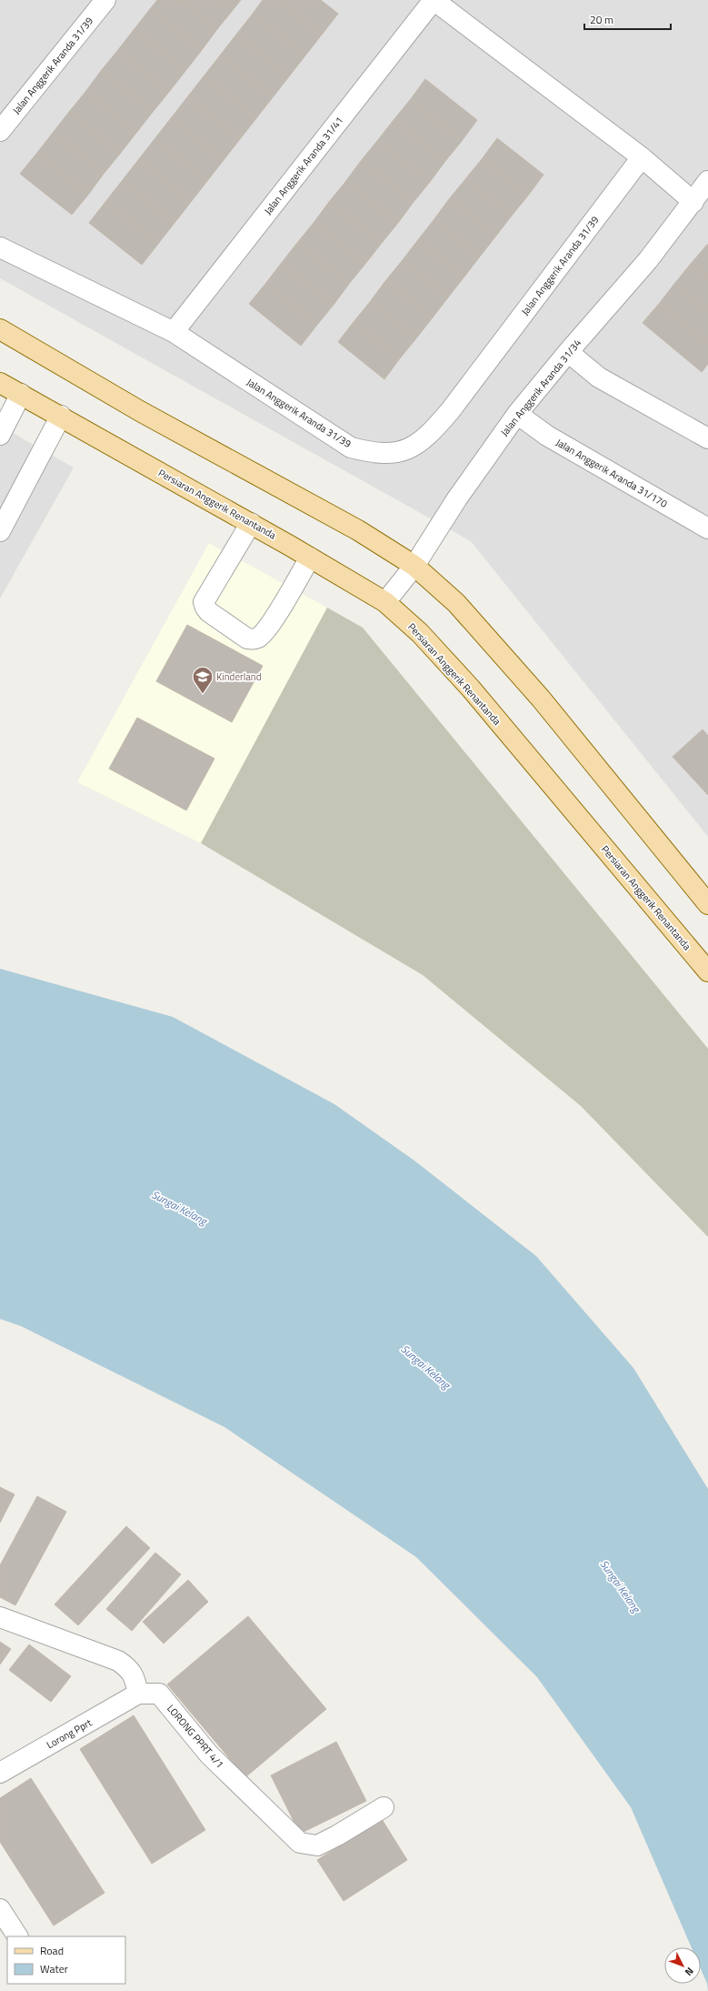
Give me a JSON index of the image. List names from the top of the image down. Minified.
{"streets":{"main road":["Persiaran Anggerik Renantanda"],"street":["Jalan Anggerik Aranda 31/39","Jalan Anggerik Aranda 31/41","Jalan Anggerik Aranda 31/34","Jalan Anggerik Aranda 31/170","Lorong Pprt","LORONG PPRT 4/1"]},"crossings":[["Jalan Anggerik Aranda 31/39","Jalan Anggerik Aranda 31/41"],["Jalan Anggerik Aranda 31/34","Jalan Anggerik Aranda 31/170"],["Jalan Anggerik Aranda 31/34","Persiaran Anggerik Renantanda"],["Lorong Pprt","LORONG PPRT 4/1"]],"water":["Sungai Kelang"],"places":{"school or university":["Kinderland"]},"legend":["Road","Water"],"scale_bar":"20 m","north":"bottom right"}
